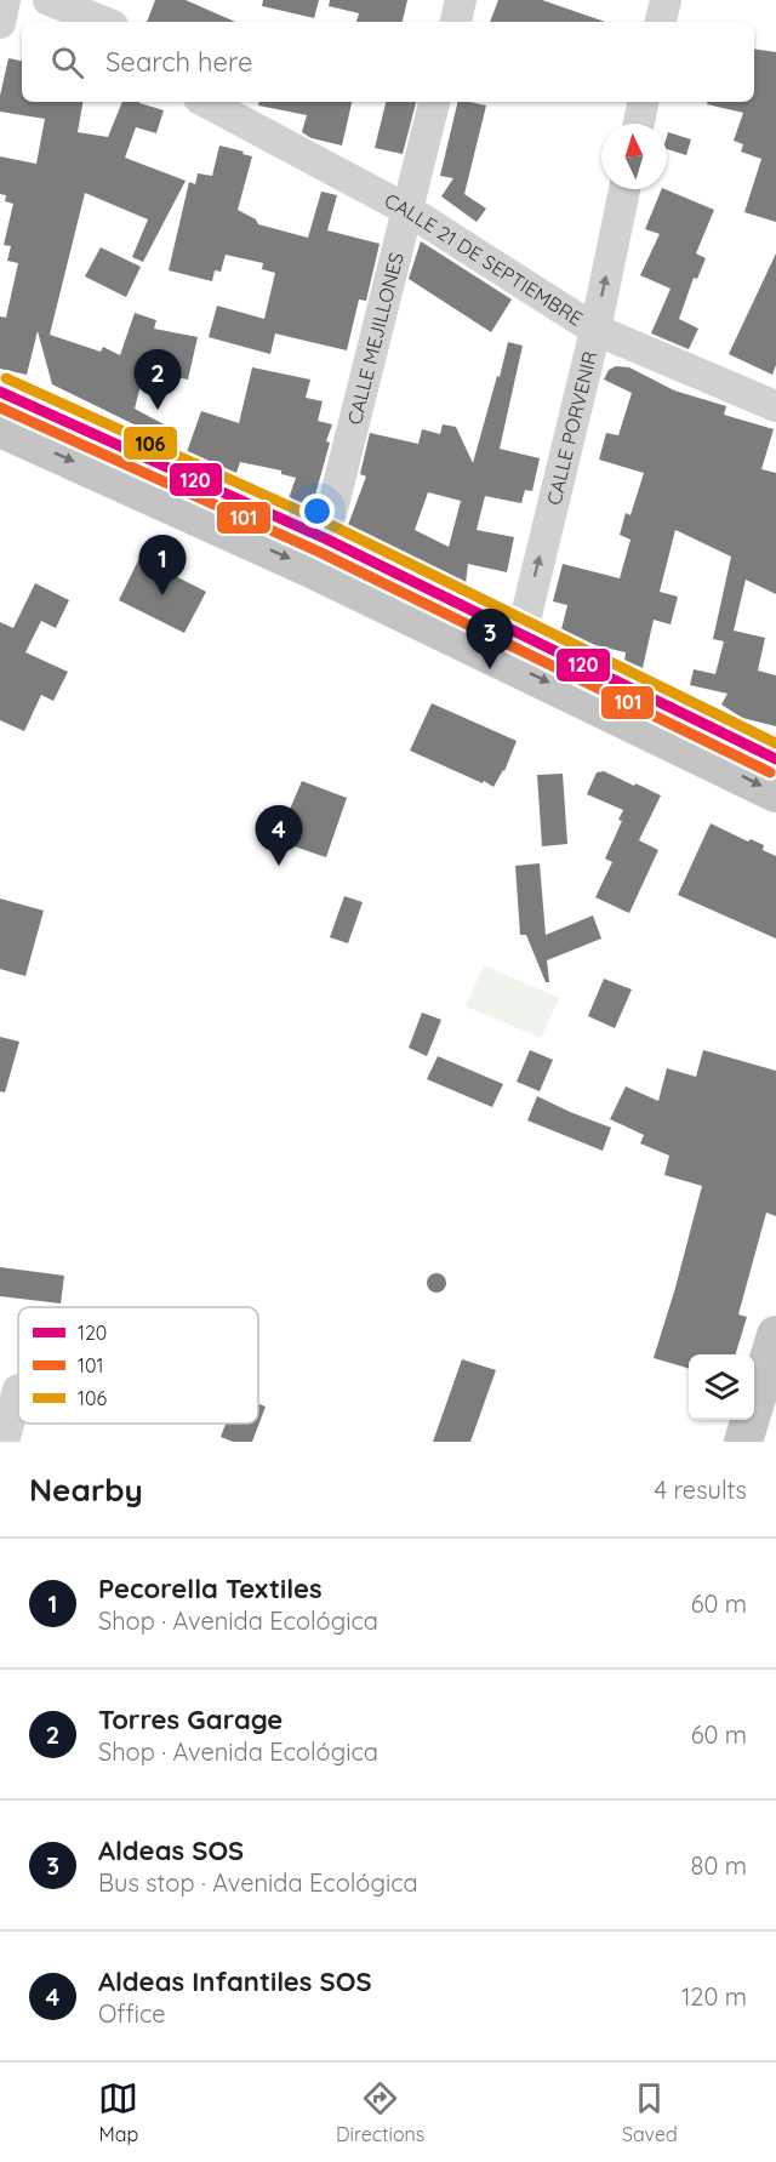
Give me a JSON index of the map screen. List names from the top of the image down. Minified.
{"streets":{"street":["CALLE 21 DE SEPTIEMBRE","CALLE MEJILLONES","CALLE PORVENIR"]},"crossings":[["CALLE 21 DE SEPTIEMBRE","CALLE MEJILLONES"],["CALLE 21 DE SEPTIEMBRE","CALLE PORVENIR"]],"one_way":["CALLE PORVENIR"],"lines":["transit line 106","transit line 120","transit line 101"],"legend":["120","101","106"],"north":"top","page":{"search":"Search here","pins":["2","1","3","4"],"heading":["Nearby","4 results"],"list":[{"mark":"1","name":"Pecorella Textiles","note":"Shop · Avenida Ecológica","value":"60 m"},{"mark":"2","name":"Torres Garage","note":"Shop · Avenida Ecológica","value":"60 m"},{"mark":"3","name":"Aldeas SOS","note":"Bus stop · Avenida Ecológica","value":"80 m"},{"mark":"4","name":"Aldeas Infantiles SOS","note":"Office","value":"120 m"}],"nav":["Map","Directions","Saved"]}}
